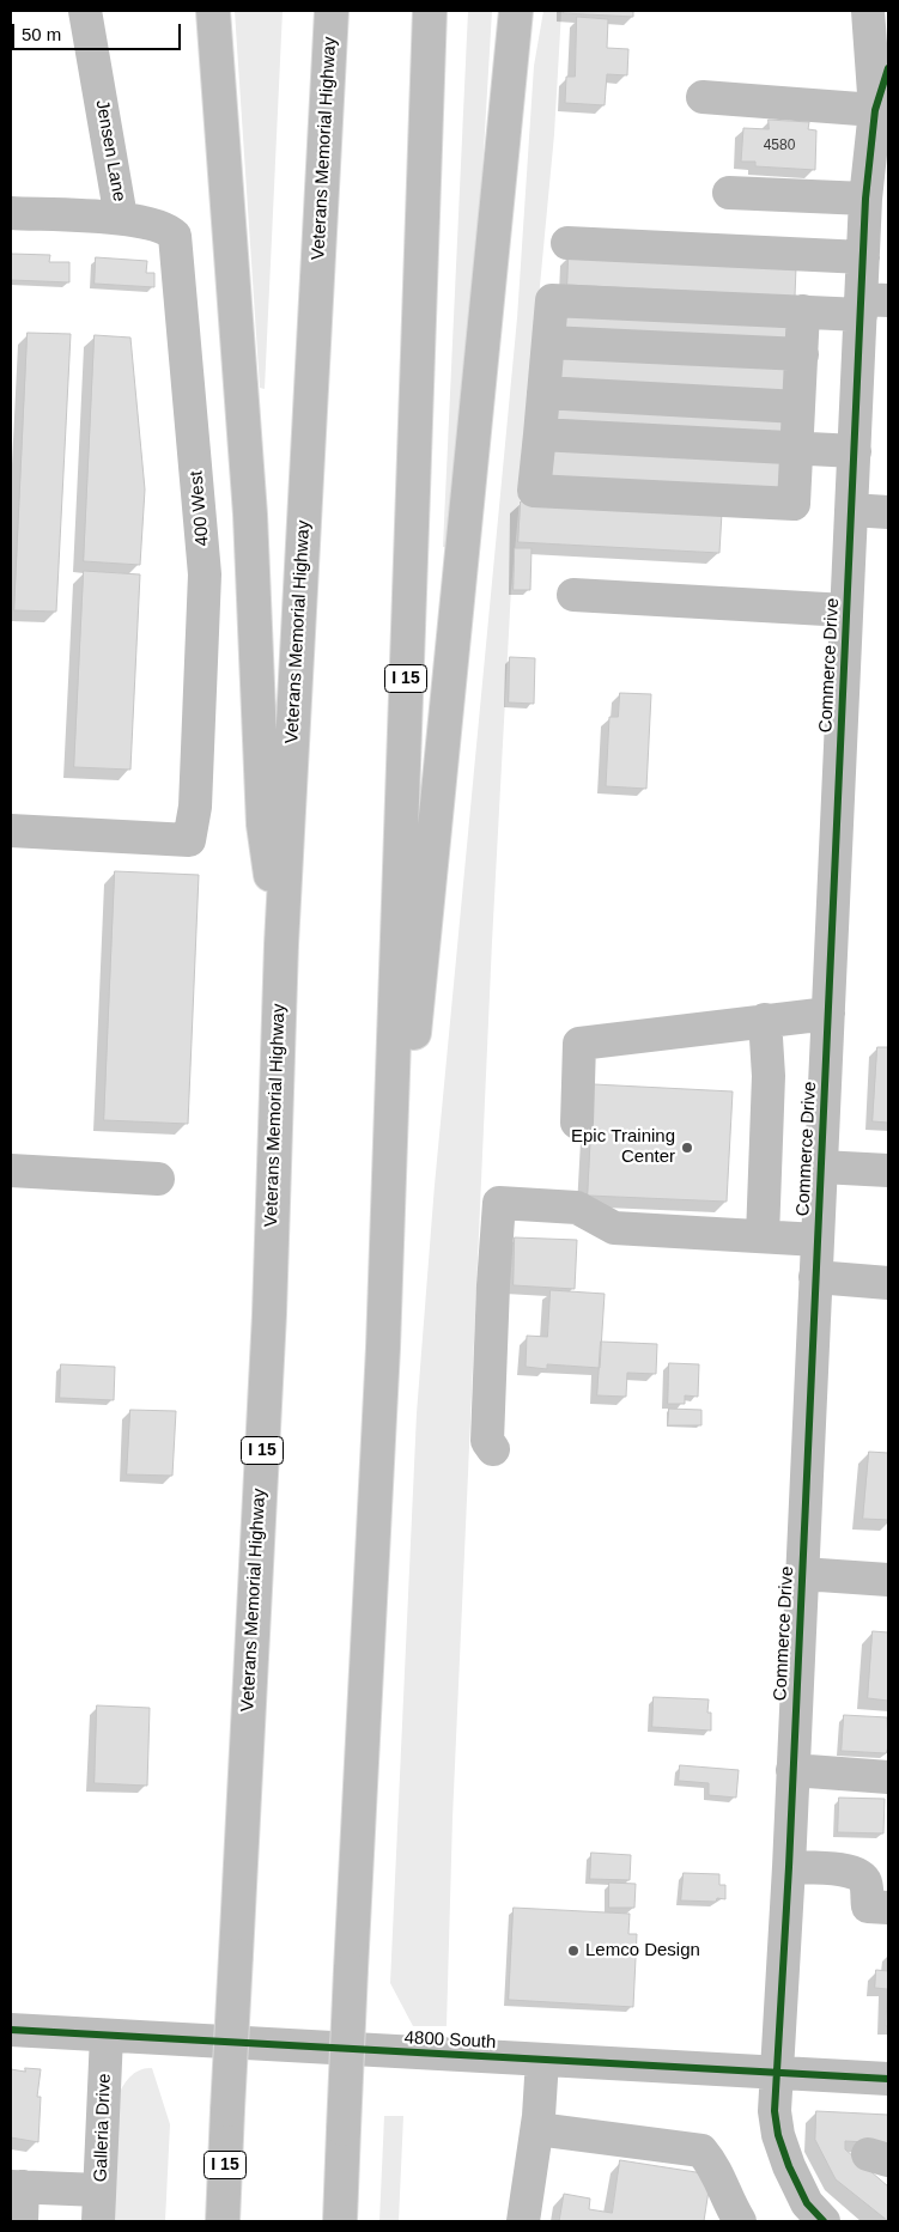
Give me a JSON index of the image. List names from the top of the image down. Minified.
{"streets":{"main road":["Veterans Memorial Highway","Jensen Lane","400 West","Commerce Drive","I 15","4800 South","Galleria Drive"]},"crossings":[["Jensen Lane","400 West"],["Commerce Drive","4800 South"],["4800 South","Galleria Drive"]],"places":["Epic Training Center","Lemco Design"],"house_numbers":["4580"],"scale_bar":"50 m"}
